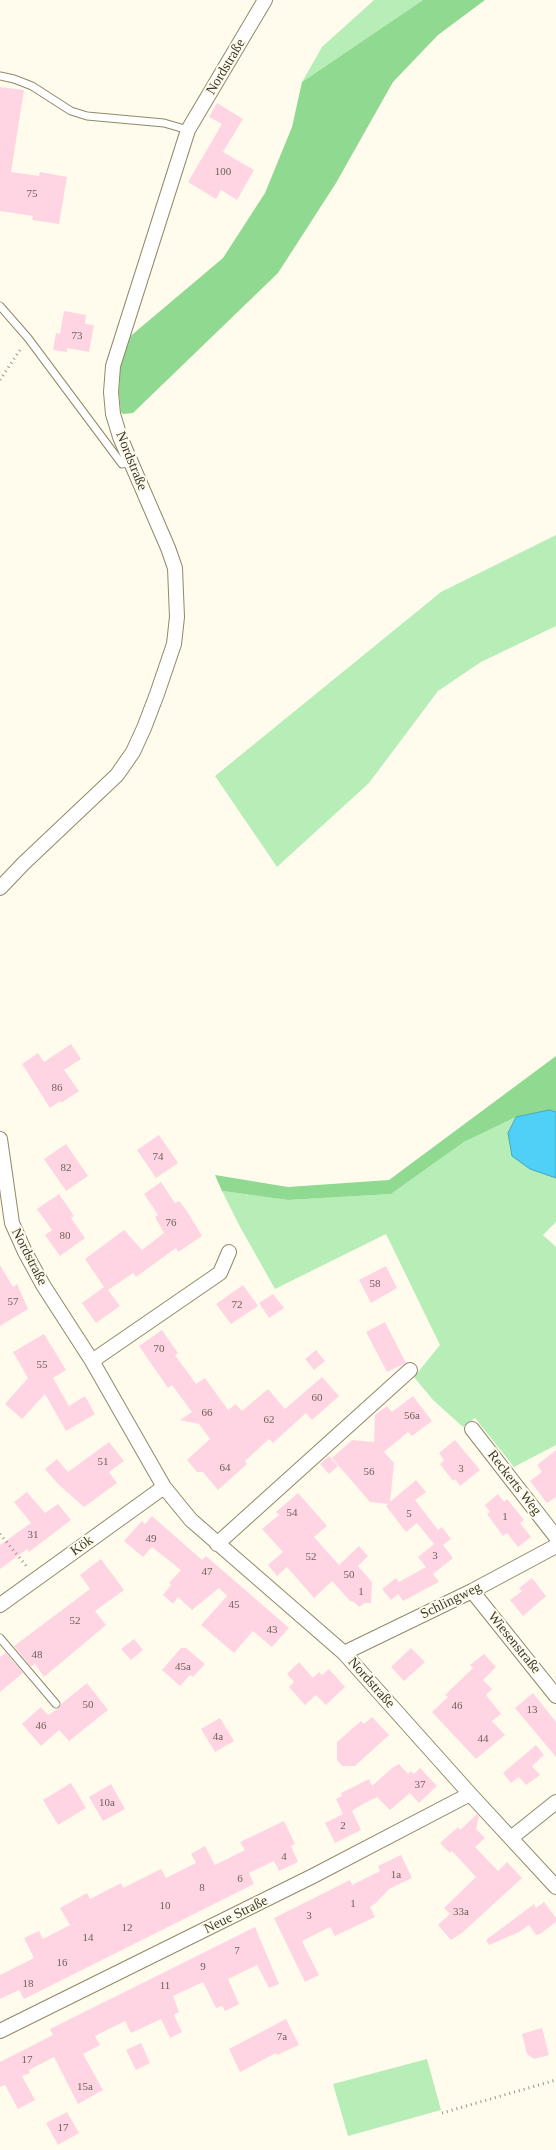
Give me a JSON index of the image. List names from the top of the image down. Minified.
{"streets":{"street":["Nordstraße","Reckerts Weg","Kök","Schlingweg","Wiesenstraße","Neue Straße"]},"crossings":[["Nordstraße","Kök"],["Nordstraße","Schlingweg"],["Nordstraße","Neue Straße"],["Schlingweg","Wiesenstraße"]],"house_numbers":["100","75","73","86","74","82","76","80","58","57","72","70","55","60","66","56a","62","51","64","3","56","54","5","1","31","49","3","52","47","50","1","45","52","43","48","45a","50","46","13","46","4a","44","37","10a","2","4","1a","6","8","1","10","33a","3","12","14","7","16","9","18","11","7a","17","15a","17"]}
